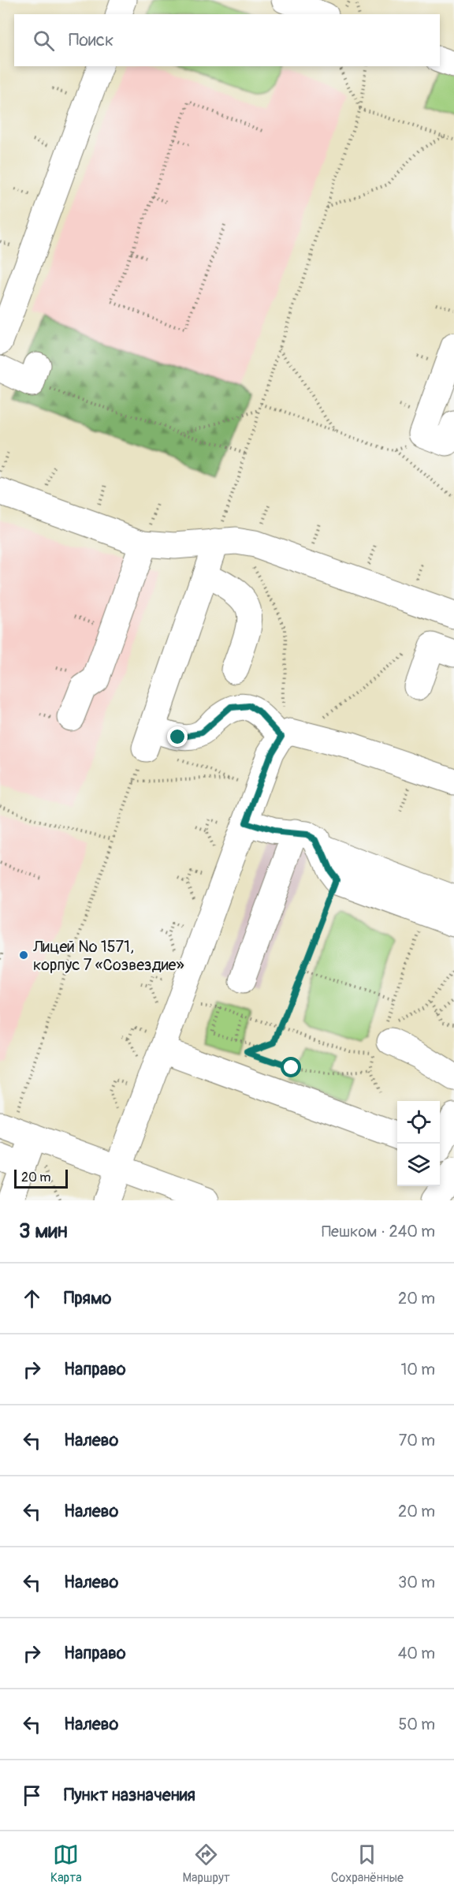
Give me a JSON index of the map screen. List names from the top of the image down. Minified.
{"places":["Лицей № 1571, корпус 7 «Созвездие»"],"scale_bar":"20 m","page":{"search":"Поиск","scale":"20 m","heading":["3 мин","Пешком · 240 m"],"list":[["Прямо","20 m"],["Направо","10 m"],["Налево","70 m"],["Налево","20 m"],["Налево","30 m"],["Направо","40 m"],["Налево","50 m"],"Пункт назначения"],"nav":["Карта","Маршрут","Сохранённые"]}}
